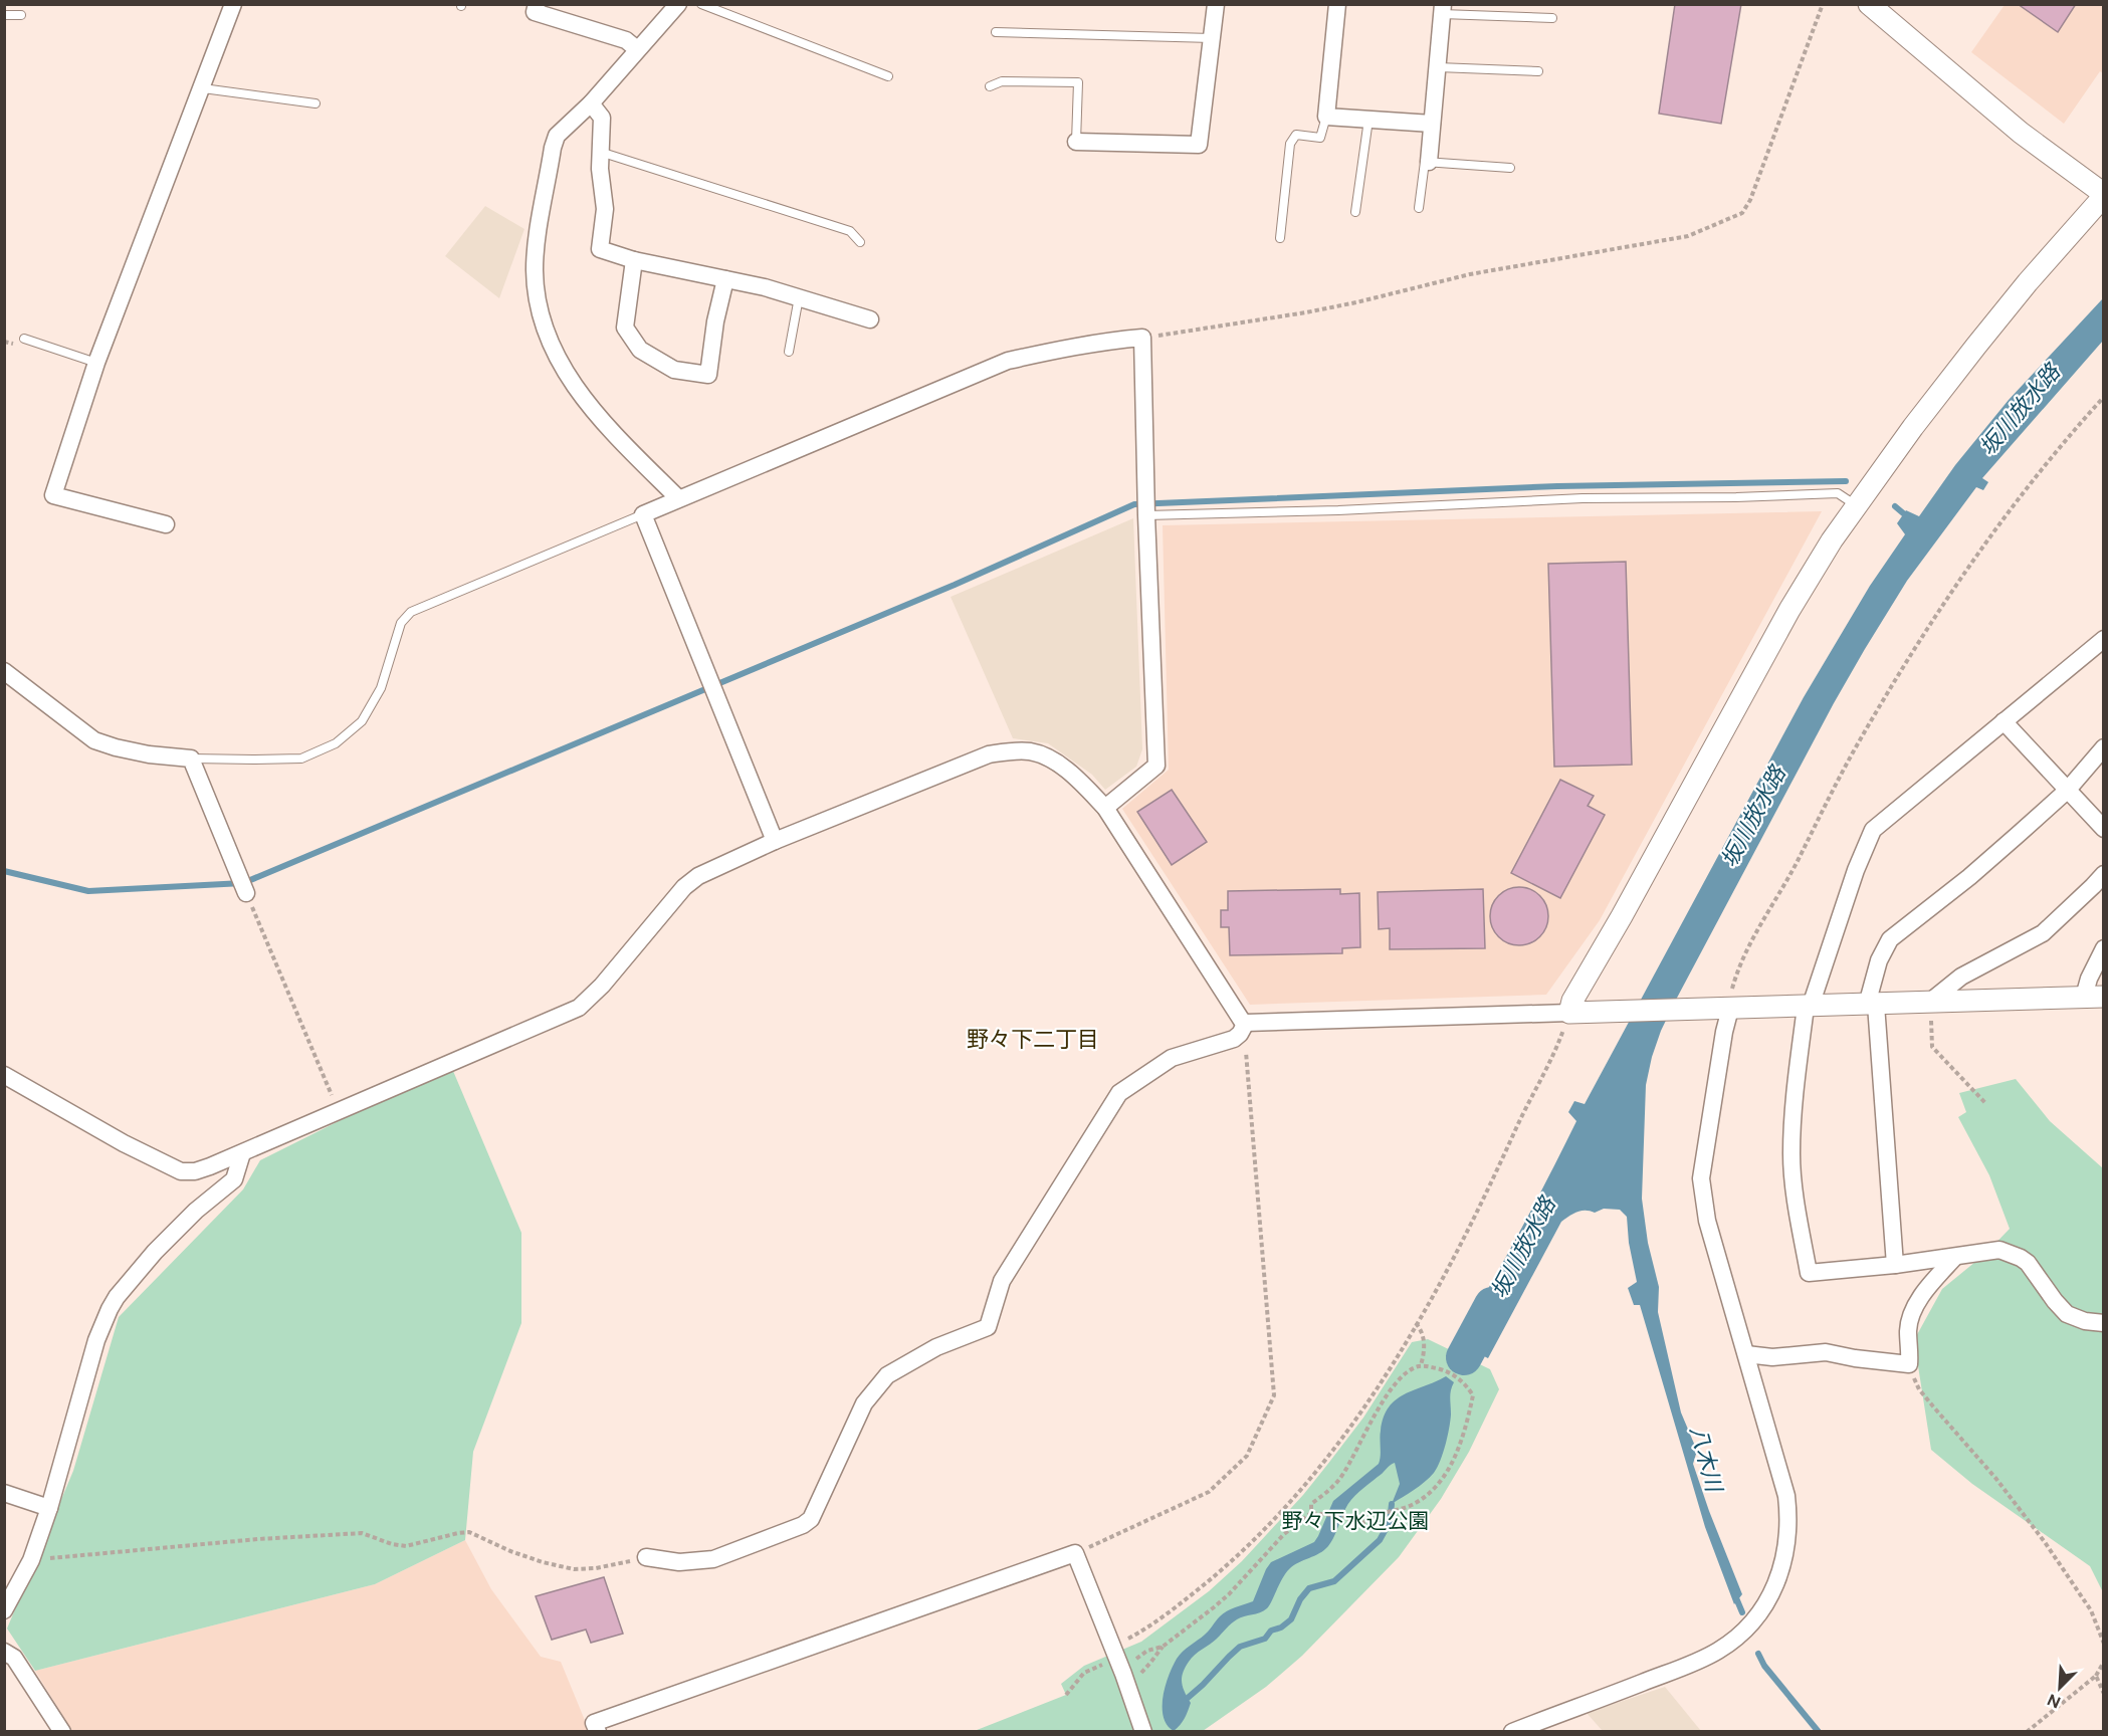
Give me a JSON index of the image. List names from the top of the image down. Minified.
{"districts":["野々下二丁目"],"water":["坂川放水路","八木川"],"parks":["野々下水辺公園"],"north":"bottom left"}
